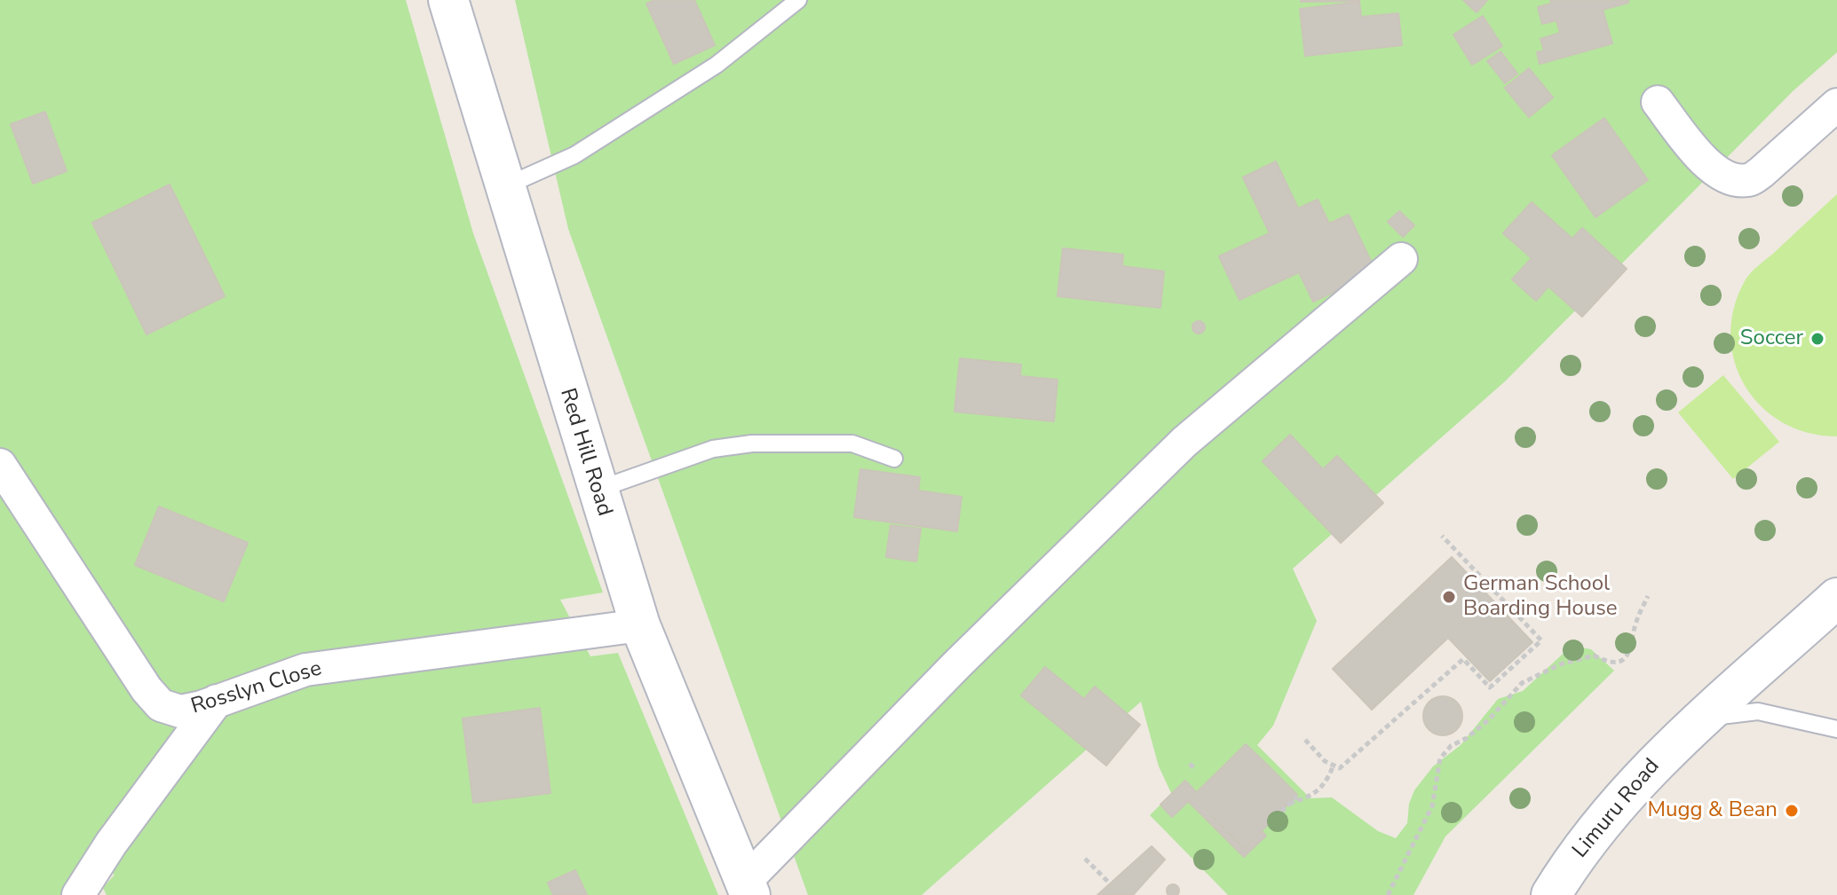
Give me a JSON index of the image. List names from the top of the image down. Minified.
{"streets":{"main road":["Red Hill Road","Limuru Road"],"street":["Rosslyn Close"]},"crossings":[["Red Hill Road","Rosslyn Close"]],"places":["Soccer","German School Boarding House","Mugg & Bean"]}
